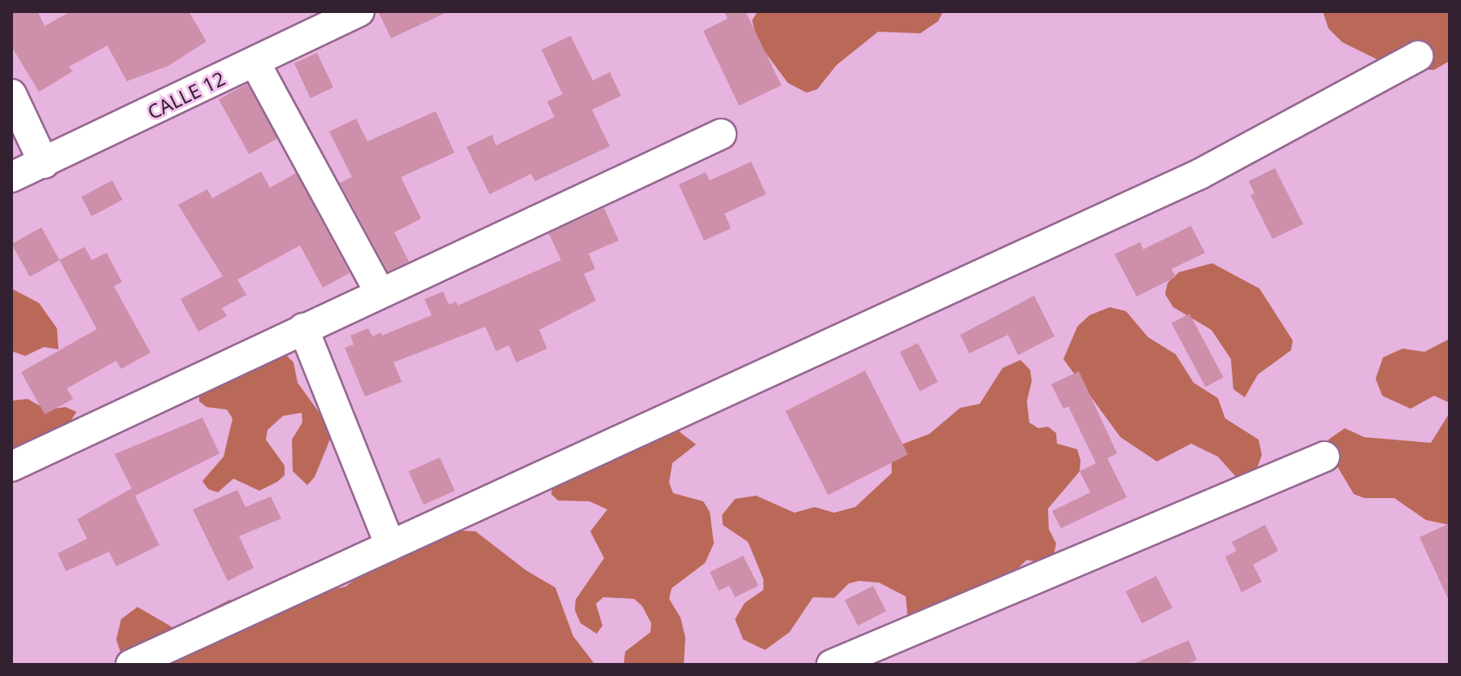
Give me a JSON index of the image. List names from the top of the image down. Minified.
{"streets":{"street":["CALLE 12"]}}
